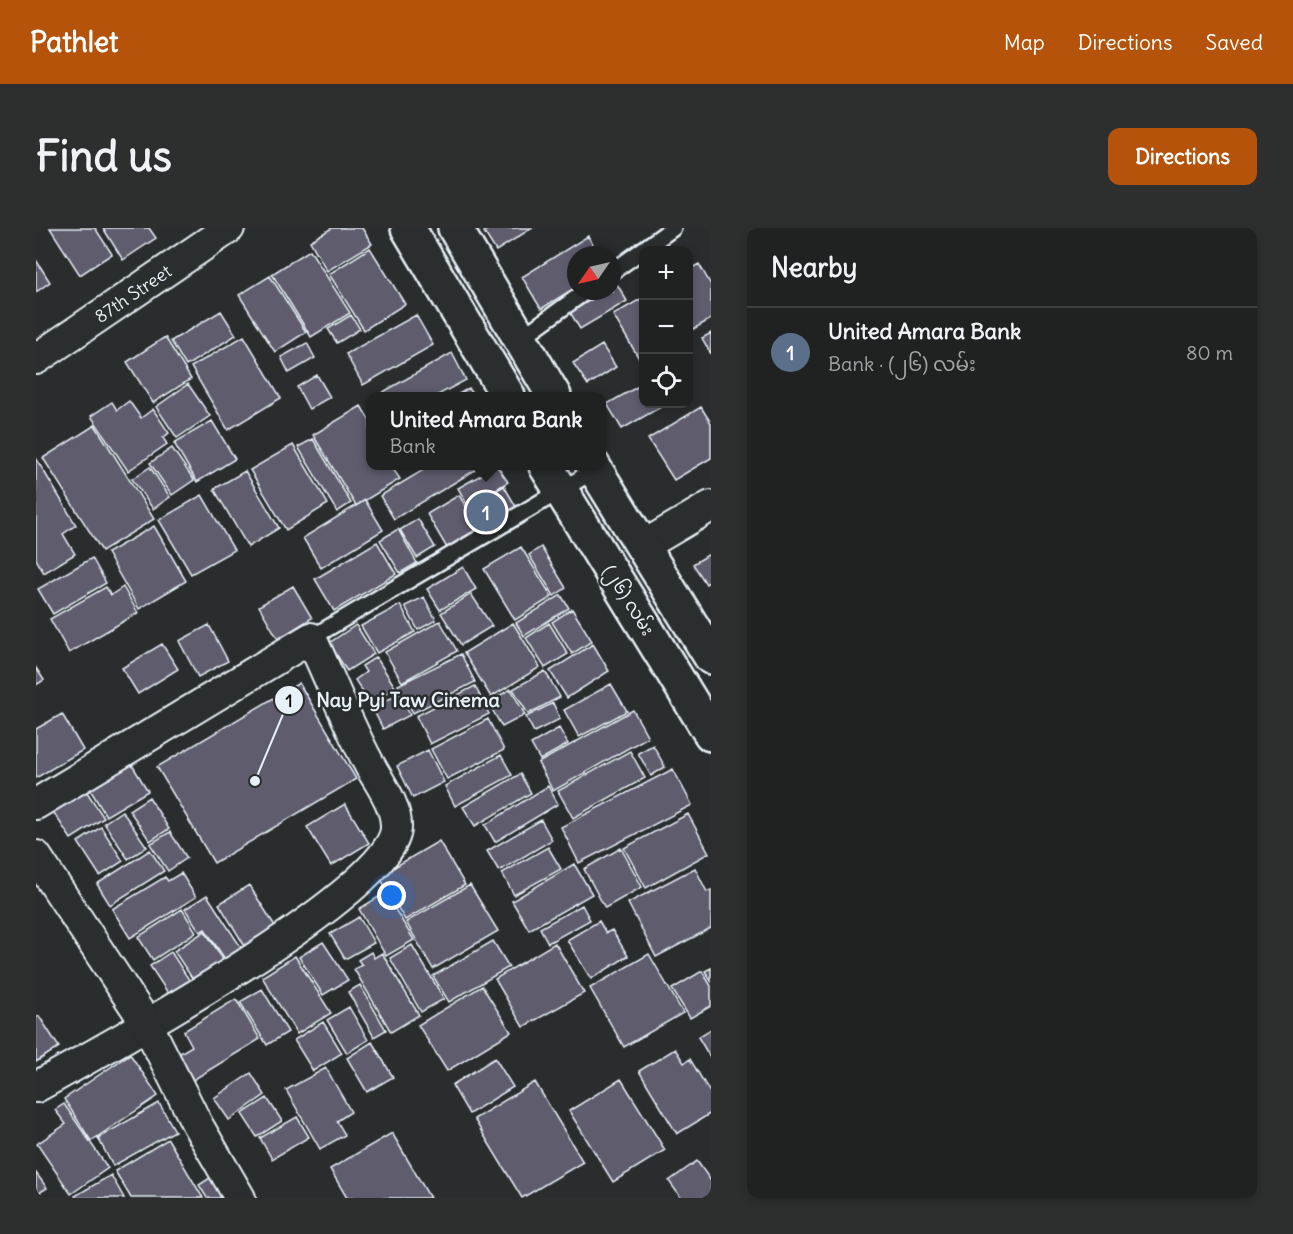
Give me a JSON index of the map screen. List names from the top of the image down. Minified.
{"streets":{"main road":["(၂၆) လမ်း"],"street":["87th Street"]},"places":["Nay Pyi Taw Cinema"],"north":"bottom left","page":{"header":"Pathlet","nav":["Map","Directions","Saved"],"buttons":"Directions","title":"Find us","heading":"Nearby","map_buttons":["+","−"],"list":[{"mark":"1","name":"United Amara Bank","note":"Bank · (၂၆) လမ်း","value":"80 m"}],"popup":["United Amara Bank","Bank"],"pins":"1"}}
